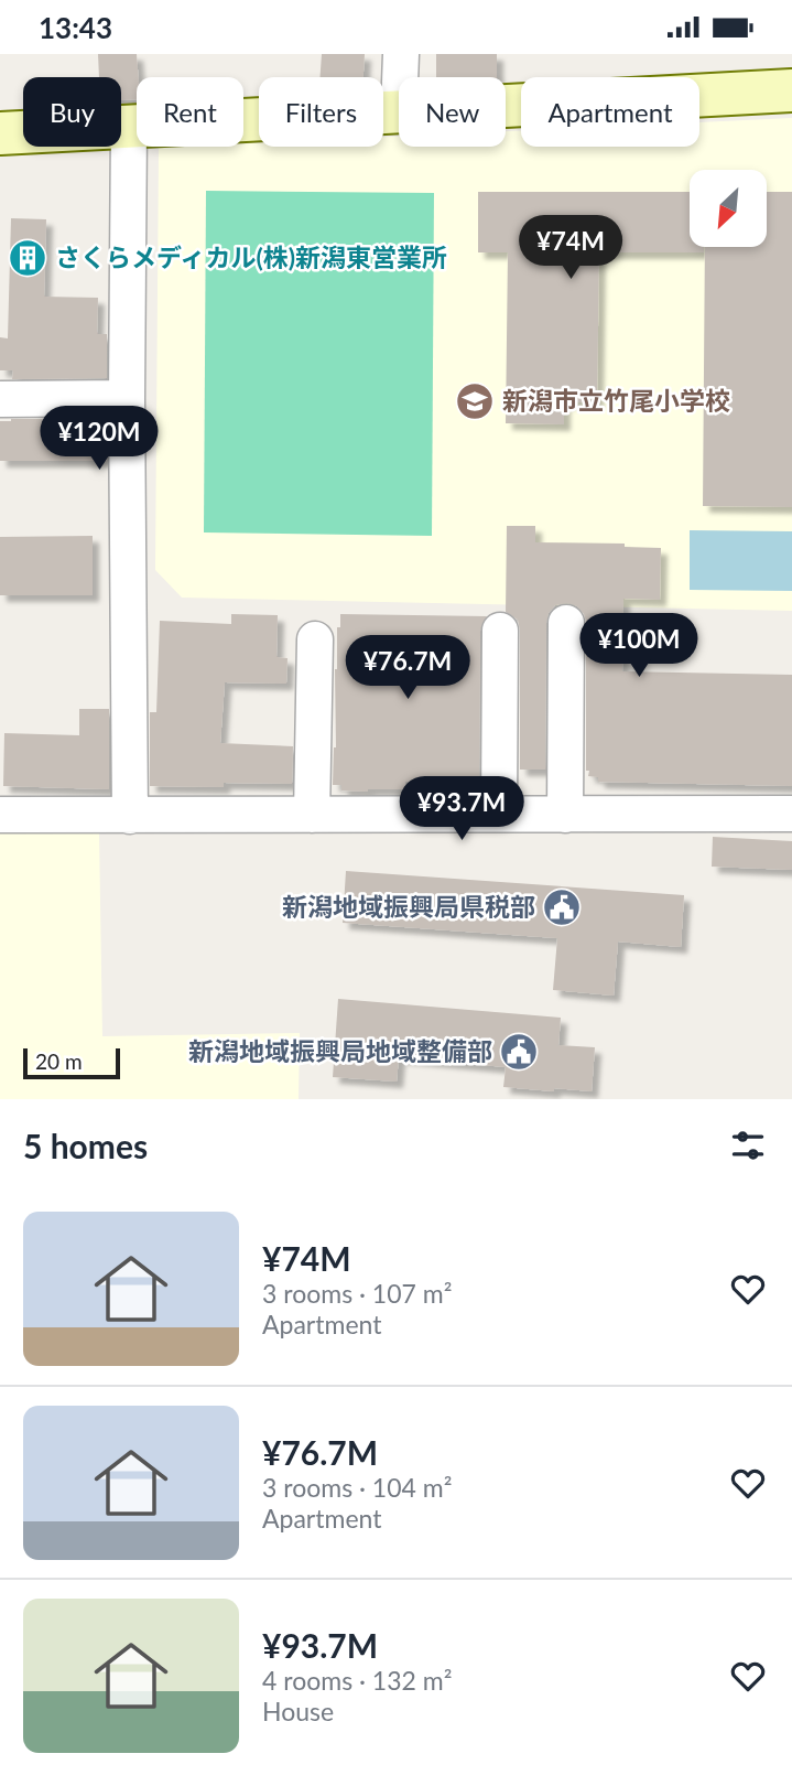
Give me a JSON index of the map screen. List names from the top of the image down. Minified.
{"places":{"building":["さくらメディカル(株)新潟東営業所"],"school or university":["新潟市立竹尾小学校"],"public building":["新潟地域振興局県税部","新潟地域振興局地域整備部"]},"scale_bar":"20 m","north":"bottom left","page":{"status":"13:43","chip":["Buy","Rent","Filters","New","Apartment"],"price":["¥74M","¥120M","¥100M","¥76.7M","¥93.7M"],"scale":"20 m","heading":"5 homes","list":[{"name":"¥74M","note":"3 rooms · 107 m² · Apartment"},{"name":"¥76.7M","note":"3 rooms · 104 m² · Apartment"},{"name":"¥93.7M","note":"4 rooms · 132 m² · House"}]}}
